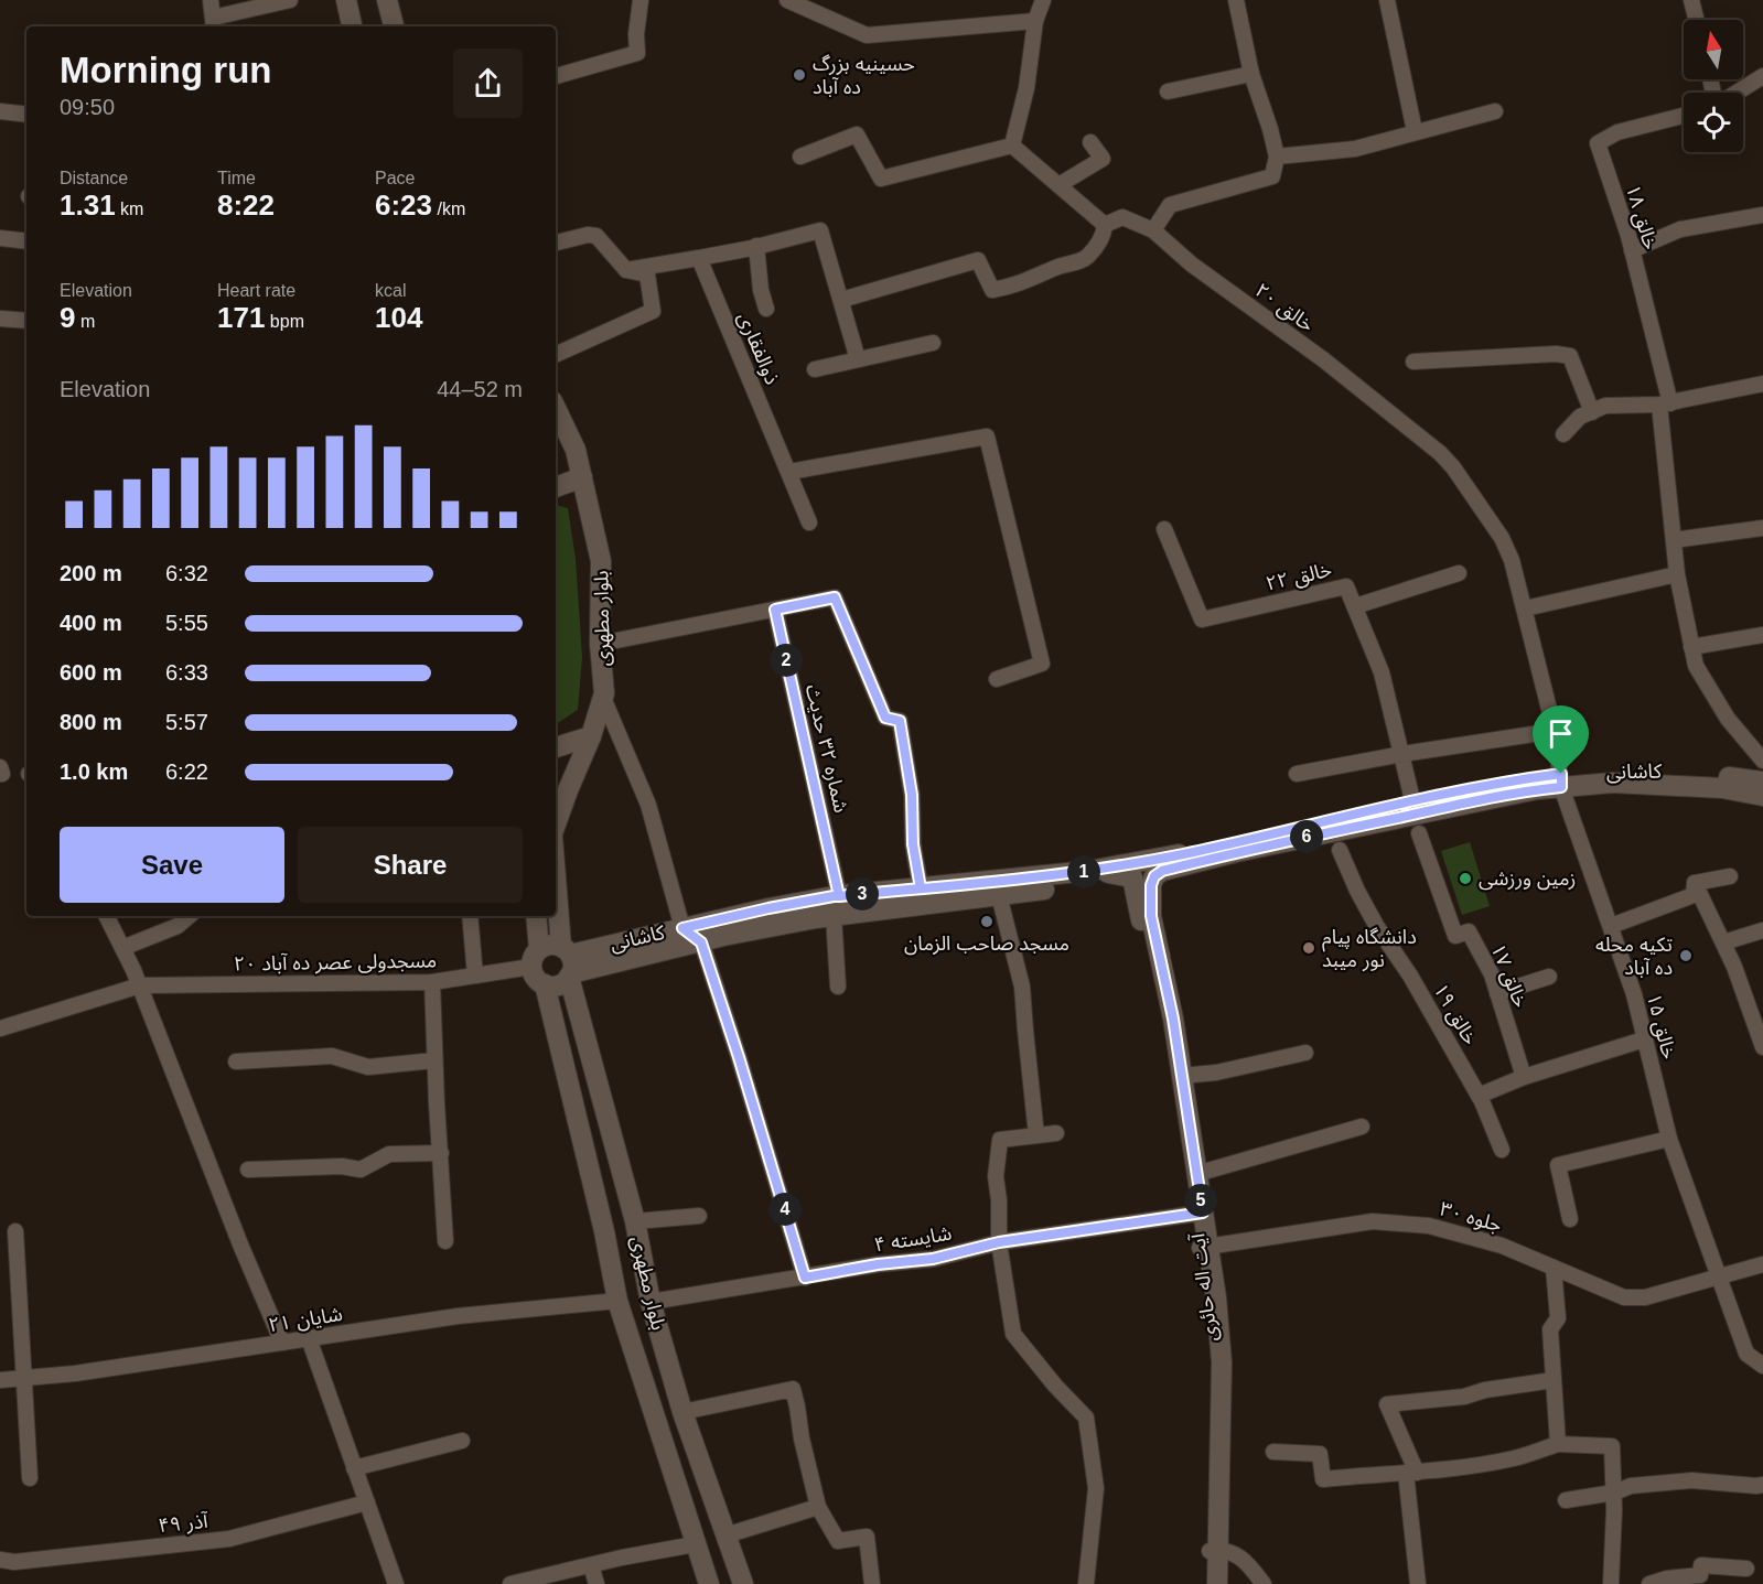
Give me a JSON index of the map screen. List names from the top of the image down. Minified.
{"streets":{"street":["خالق ۱۸","خالق ۲۰","ذوالفقاری","خالق ۲۲","بلوار مطهری","شماره ۳۲ حدیث","کاشانی","مسجدولی عصر ده آباد ۲۰","خالق ۱۷","خالق ۱۹","خالق ۱۵","جلوه ۳۰","شایسته ۴","آیت اله حائری","شایان ۲۱","آذر ۴۹"]},"crossings":[["خالق ۲۰","کاشانی"],["خالق ۲۰","خالق ۱۵"],["خالق ۲۲","کاشانی"],["خالق ۲۲","خالق ۱۷"],["بلوار مطهری","کاشانی"],["بلوار مطهری","مسجدولی عصر ده آباد ۲۰"],["بلوار مطهری","شایسته ۴"],["بلوار مطهری","شایان ۲۱"],["شماره ۳۲ حدیث","کاشانی"],["کاشانی","مسجدولی عصر ده آباد ۲۰"],["کاشانی","خالق ۱۷"],["کاشانی","خالق ۱۵"],["کاشانی","آیت اله حائری"],["خالق ۱۵","جلوه ۳۰"],["جلوه ۳۰","آیت اله حائری"],["شایسته ۴","آیت اله حائری"]],"places":["حسینیه بزرگ ده آباد","زمین ورزشی","مسجد صاحب الزمان","دانشگاه پیام نور میبد","تکیه محله ده آباد"],"north":"top","page":{"heading":["Morning run","09:50"],"stats":[["Distance","1.31 km"],["Time","8:22"],["Pace","6:23 /km"],["Elevation","9 m"],["Heart rate","171 bpm"],["kcal","104"]],"chart":["Elevation","44–52 m"],"list":[{"name":"200 m","note":"6:32"},{"name":"400 m","note":"5:55"},{"name":"600 m","note":"6:33"},{"name":"800 m","note":"5:57"},{"name":"1.0 km","note":"6:22"}],"pins":["2","6","1","3","5","4"],"buttons":["Save","Share"]}}
